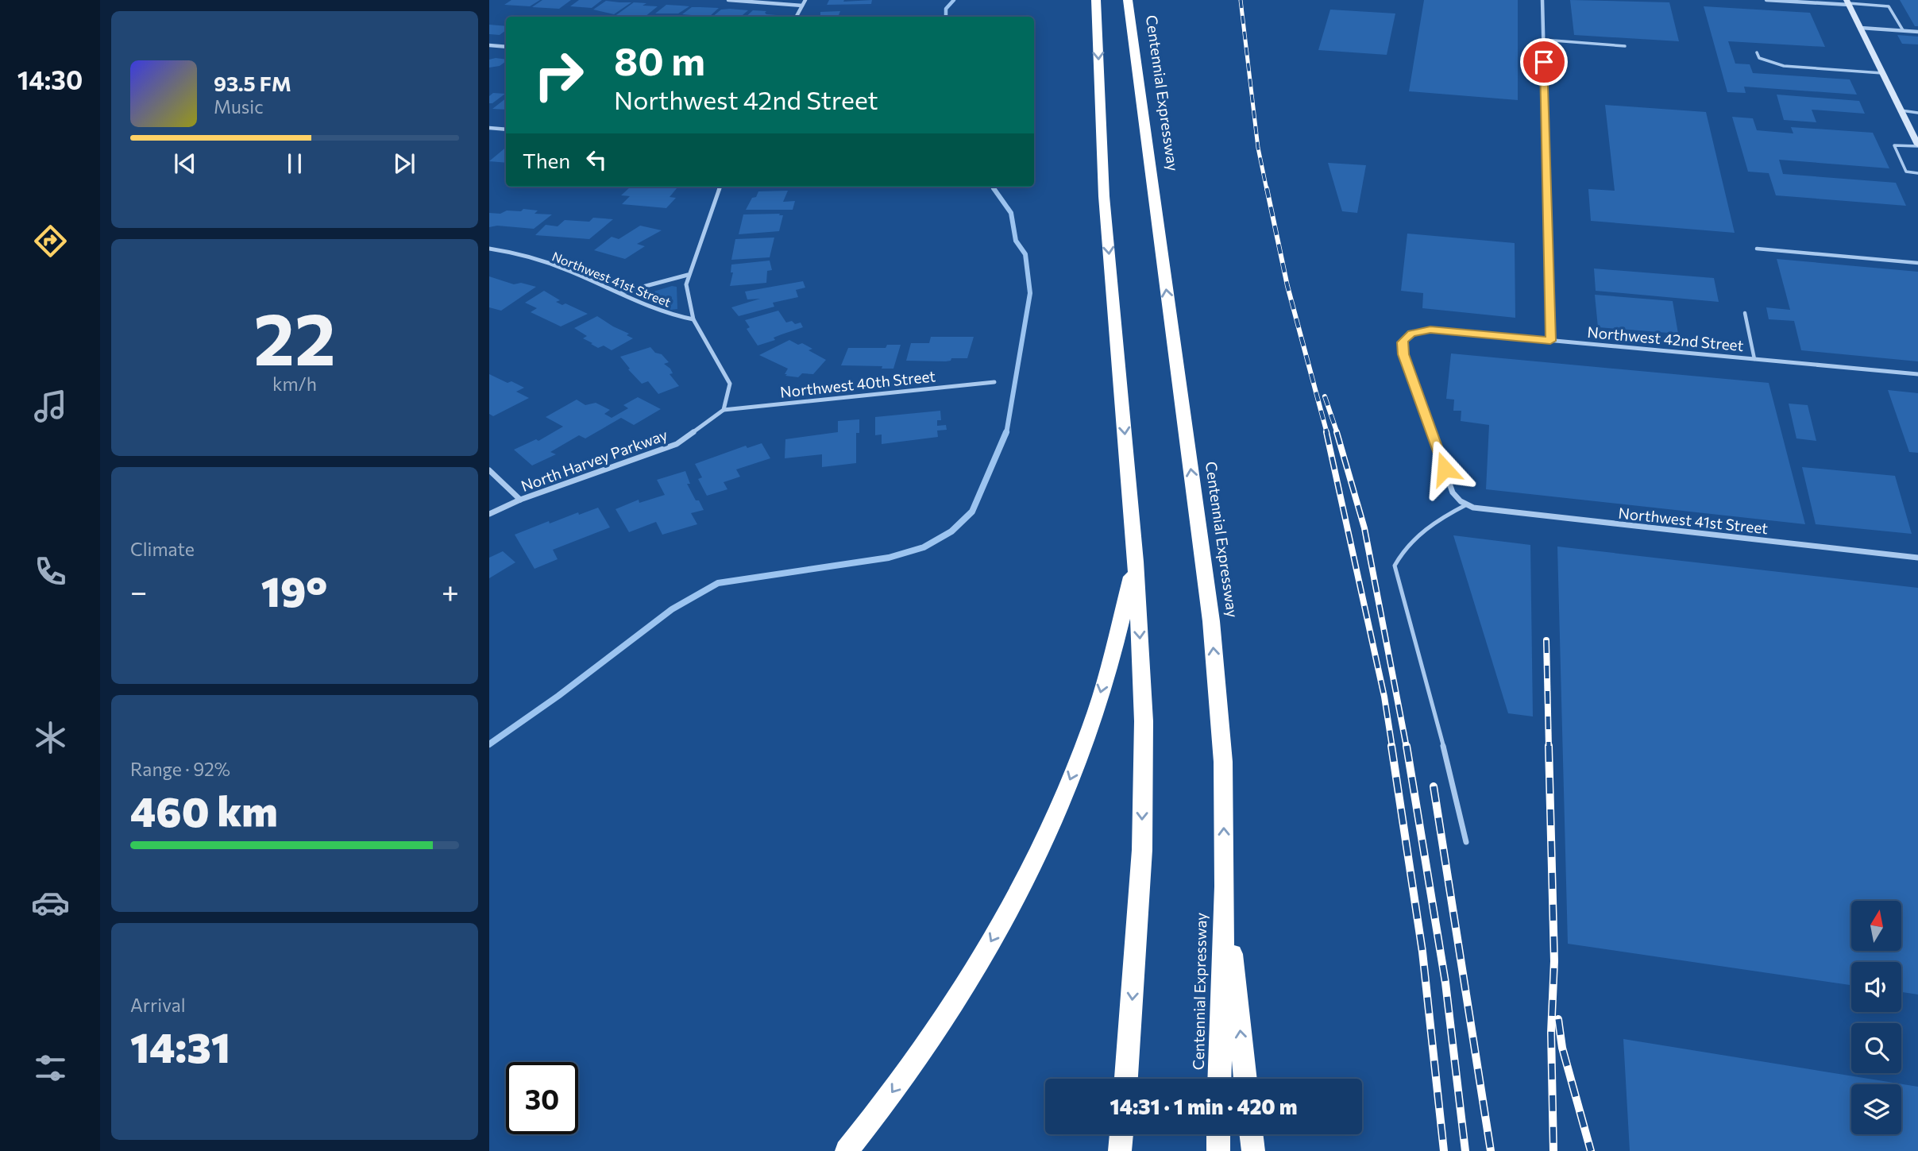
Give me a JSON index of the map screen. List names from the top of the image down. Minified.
{"streets":{"highway":["Centennial Expressway"],"street":["Northwest 41st Street","Northwest 42nd Street","Northwest 40th Street","North Harvey Parkway"]},"crossings":[["Northwest 41st Street","Northwest 42nd Street"],["Northwest 40th Street","North Harvey Parkway"]],"north":"top","page":{"tabs":"14:30","turn":["80 m","Northwest 42nd Street"],"song":["93.5 FM","Music"],"then":"Then","tile":[["22","km/h"],"Climate",["Range · 92%","460 km"],["Arrival","14:31"]],"heat":["−","19°","+"],"limit":"30","trip":"14:31 · 1 min · 420 m"}}
